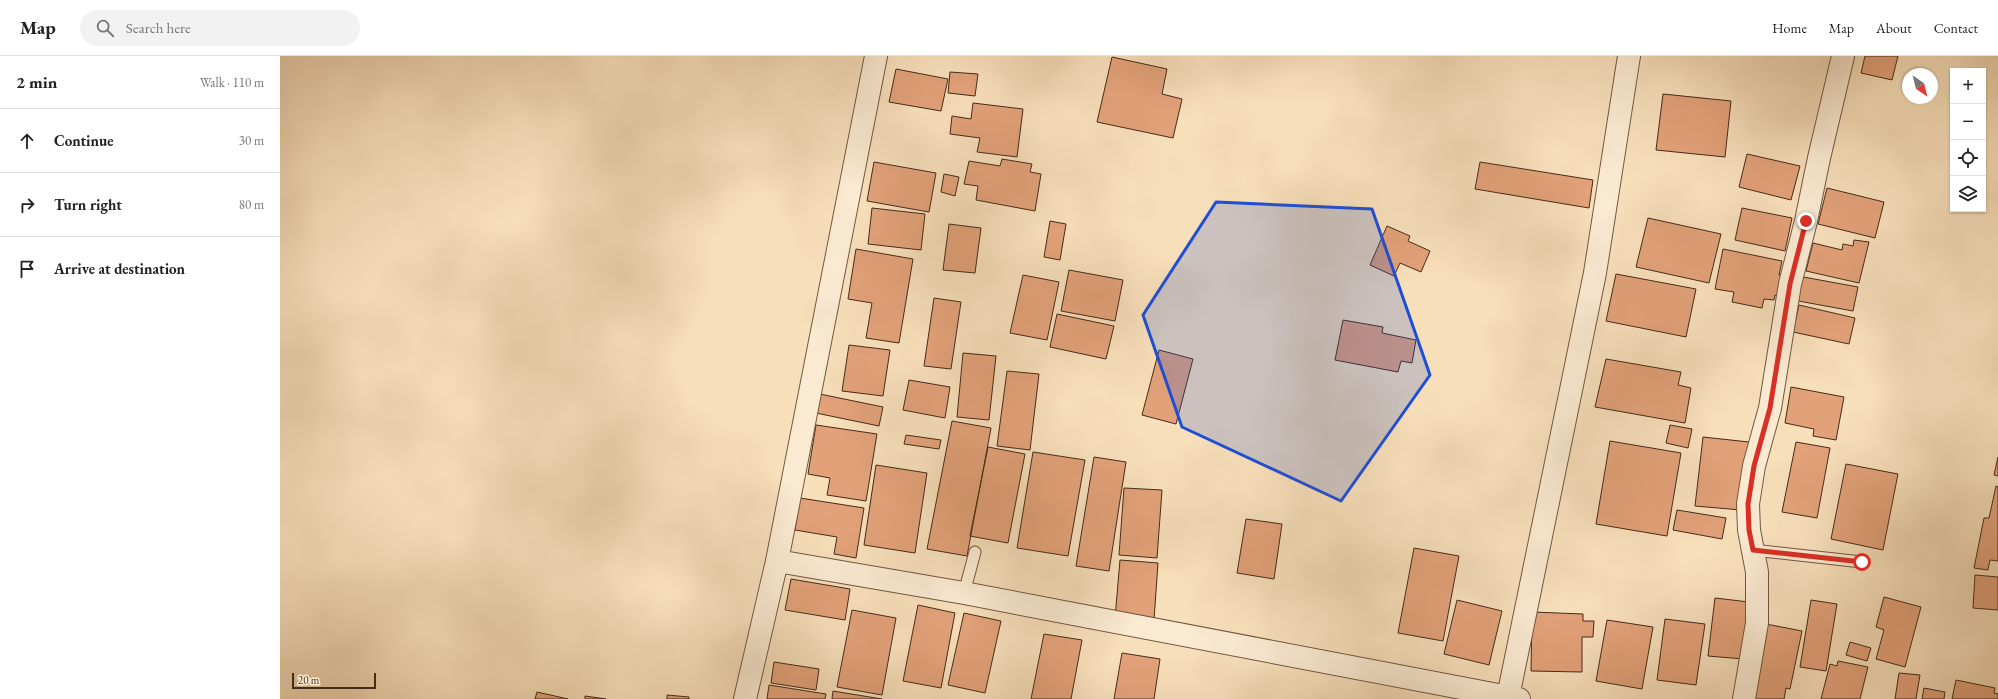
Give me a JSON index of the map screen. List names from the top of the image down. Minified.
{"scale_bar":"20 m","north":"bottom right","page":{"header":"Map","search":"Search here","nav":["Home","Map","About","Contact"],"heading":["2 min","Walk · 110 m"],"map_buttons":["+","−"],"list":[["Continue","30 m"],["Turn right","80 m"],"Arrive at destination"],"scale":"20 m"}}
